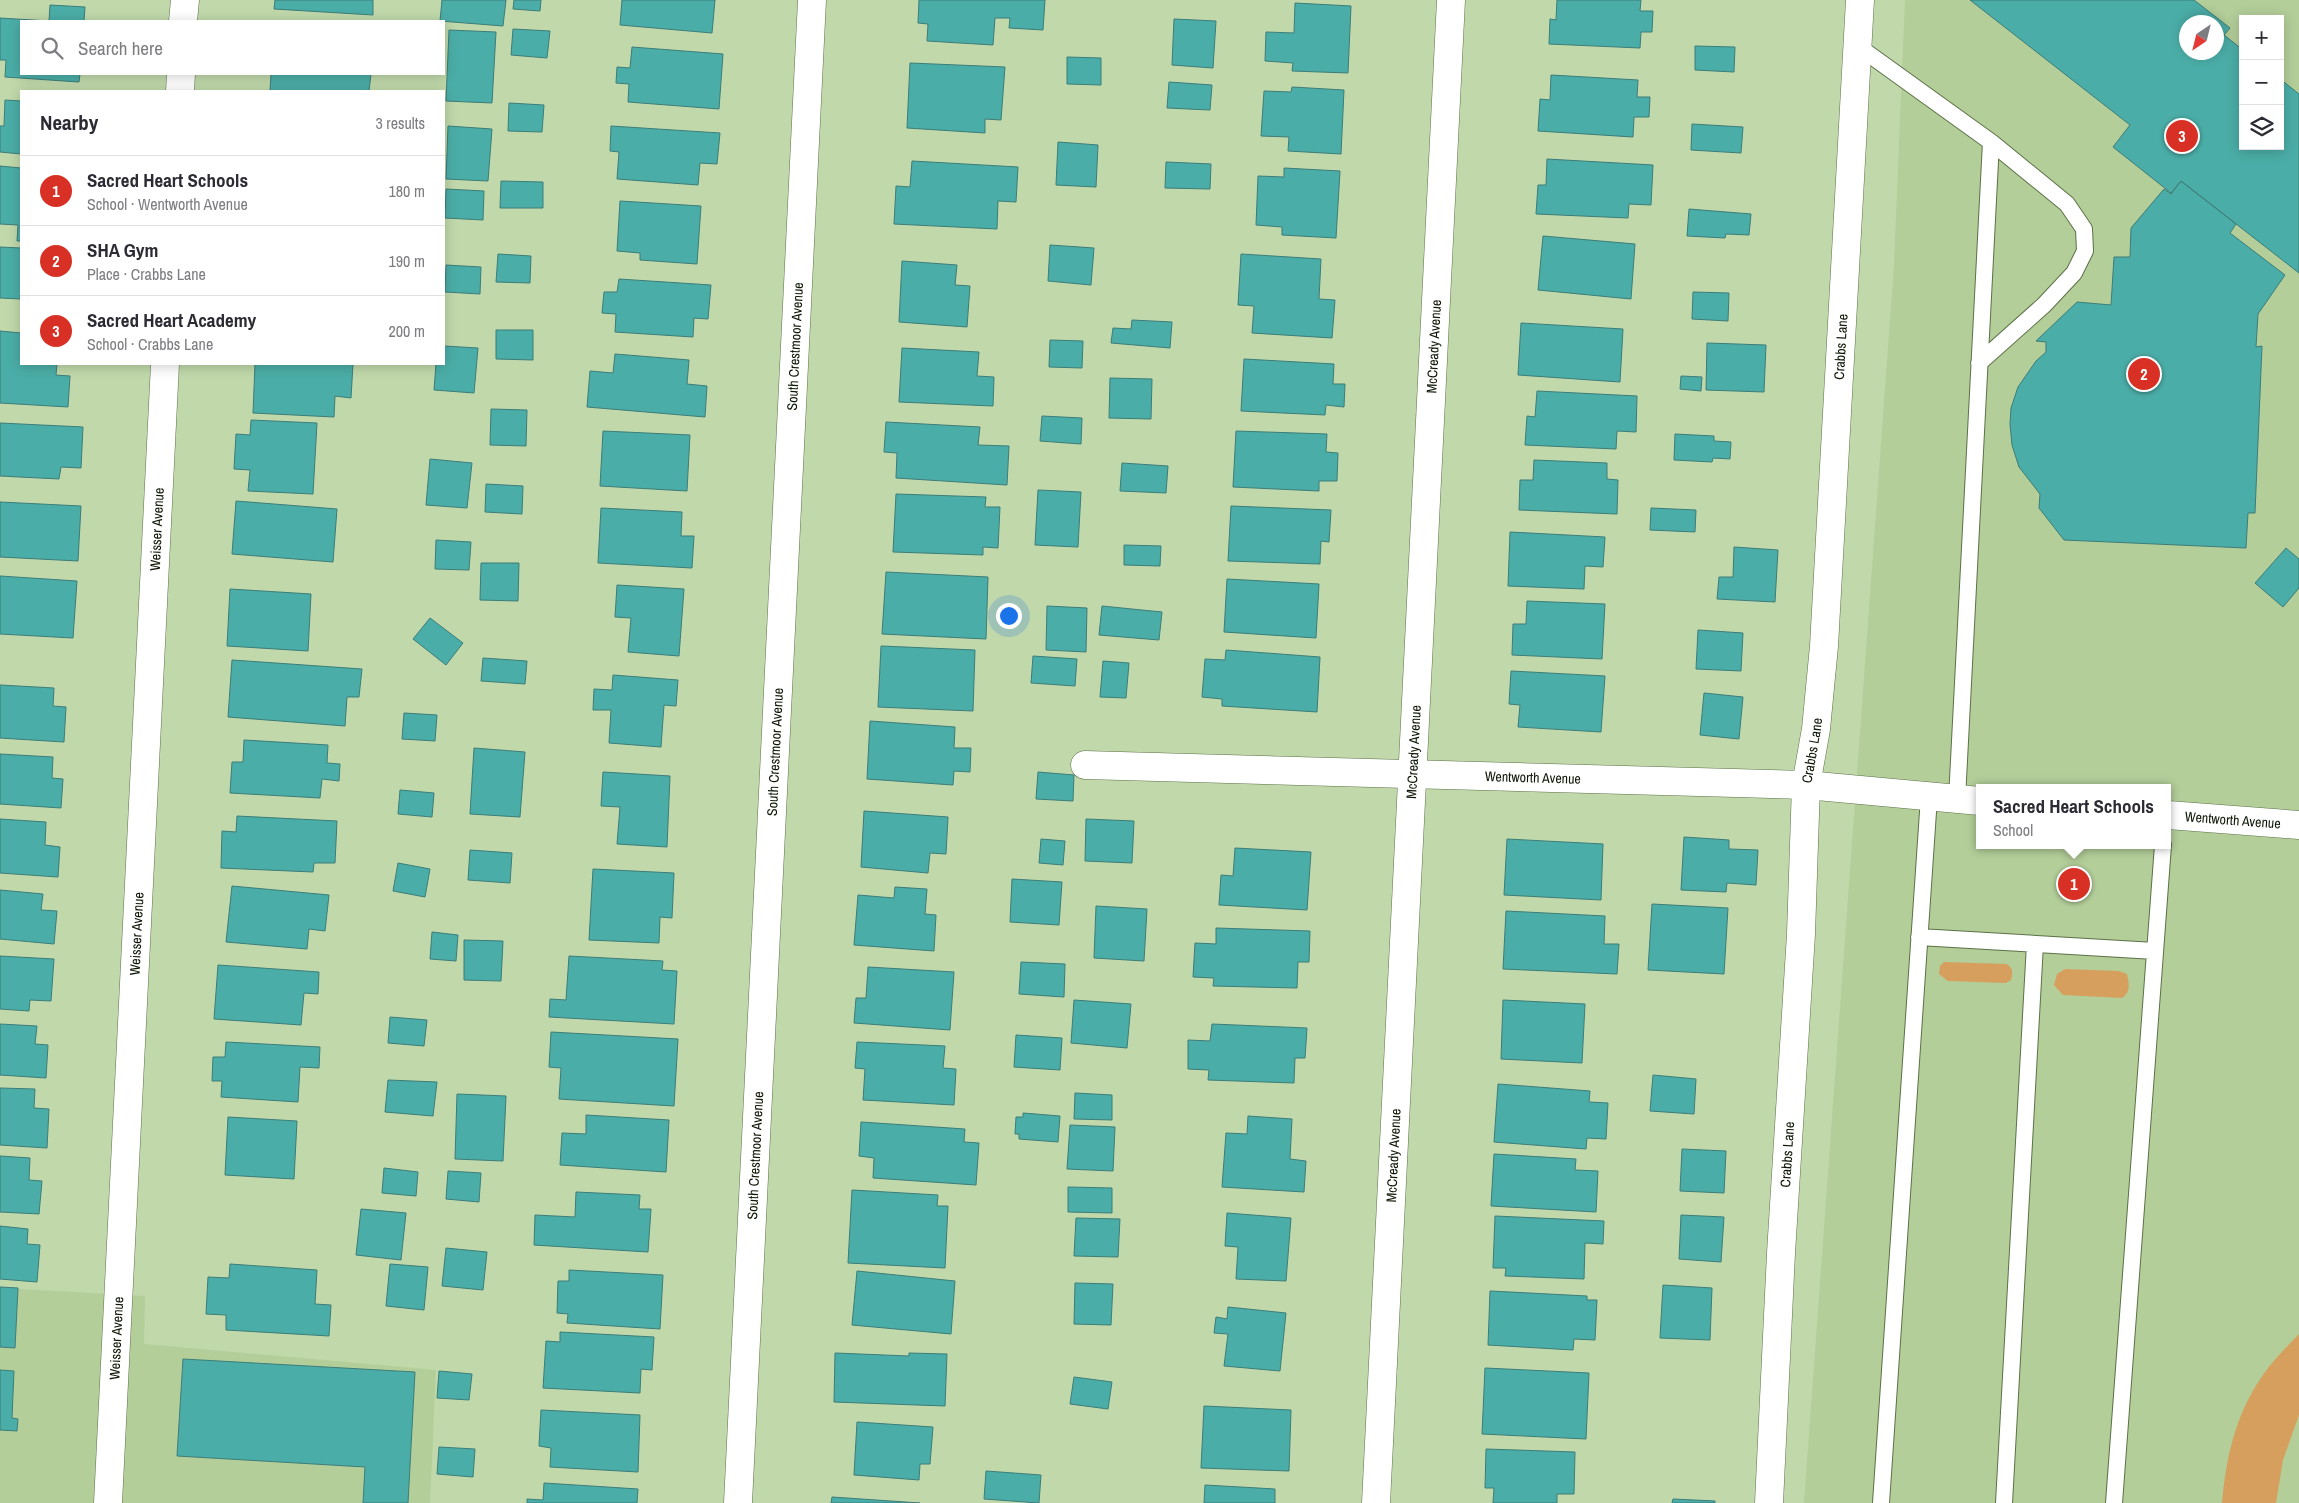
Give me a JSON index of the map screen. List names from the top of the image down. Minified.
{"streets":{"street":["South Crestmoor Avenue","McCready Avenue","Crabbs Lane","Weisser Avenue","Wentworth Avenue"]},"crossings":[["McCready Avenue","Wentworth Avenue"],["Crabbs Lane","Wentworth Avenue"]],"north":"bottom left","page":{"map_buttons":["+","−"],"search":"Search here","heading":["Nearby","3 results"],"pins":["3","2","1"],"list":[{"mark":"1","name":"Sacred Heart Schools","note":"School · Wentworth Avenue","value":"180 m"},{"mark":"2","name":"SHA Gym","note":"Place · Crabbs Lane","value":"190 m"},{"mark":"3","name":"Sacred Heart Academy","note":"School · Crabbs Lane","value":"200 m"}],"popup":["Sacred Heart Schools","School"]}}
